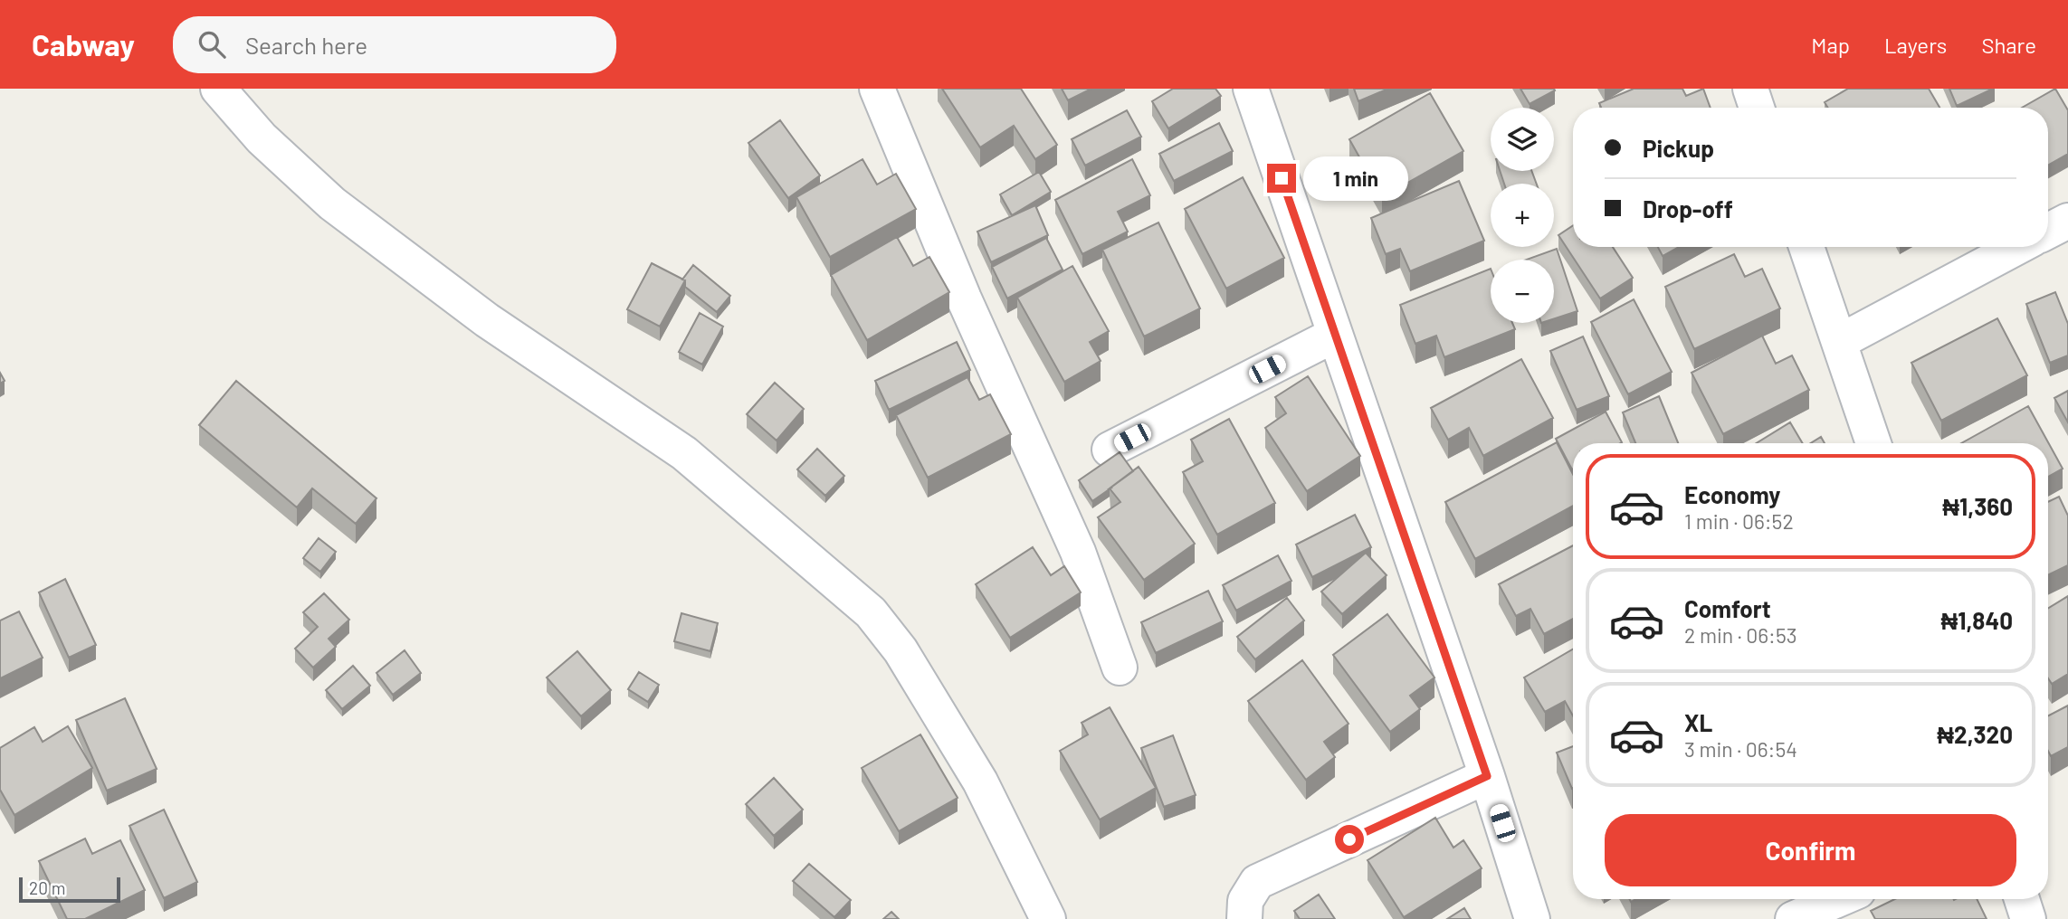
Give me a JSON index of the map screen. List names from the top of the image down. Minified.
{"scale_bar":"20 m","page":{"header":"Cabway","search":"Search here","nav":["Map","Layers","Share"],"map_buttons":["+","−"],"banner":["Pickup","Drop-off"],"bubble":"1 min","list":[{"name":"Economy","note":"1 min · 06:52","value":"₦1,360"},{"name":"Comfort","note":"2 min · 06:53","value":"₦1,840"},{"name":"XL","note":"3 min · 06:54","value":"₦2,320"}],"buttons":"Confirm","scale":"20 m"}}
